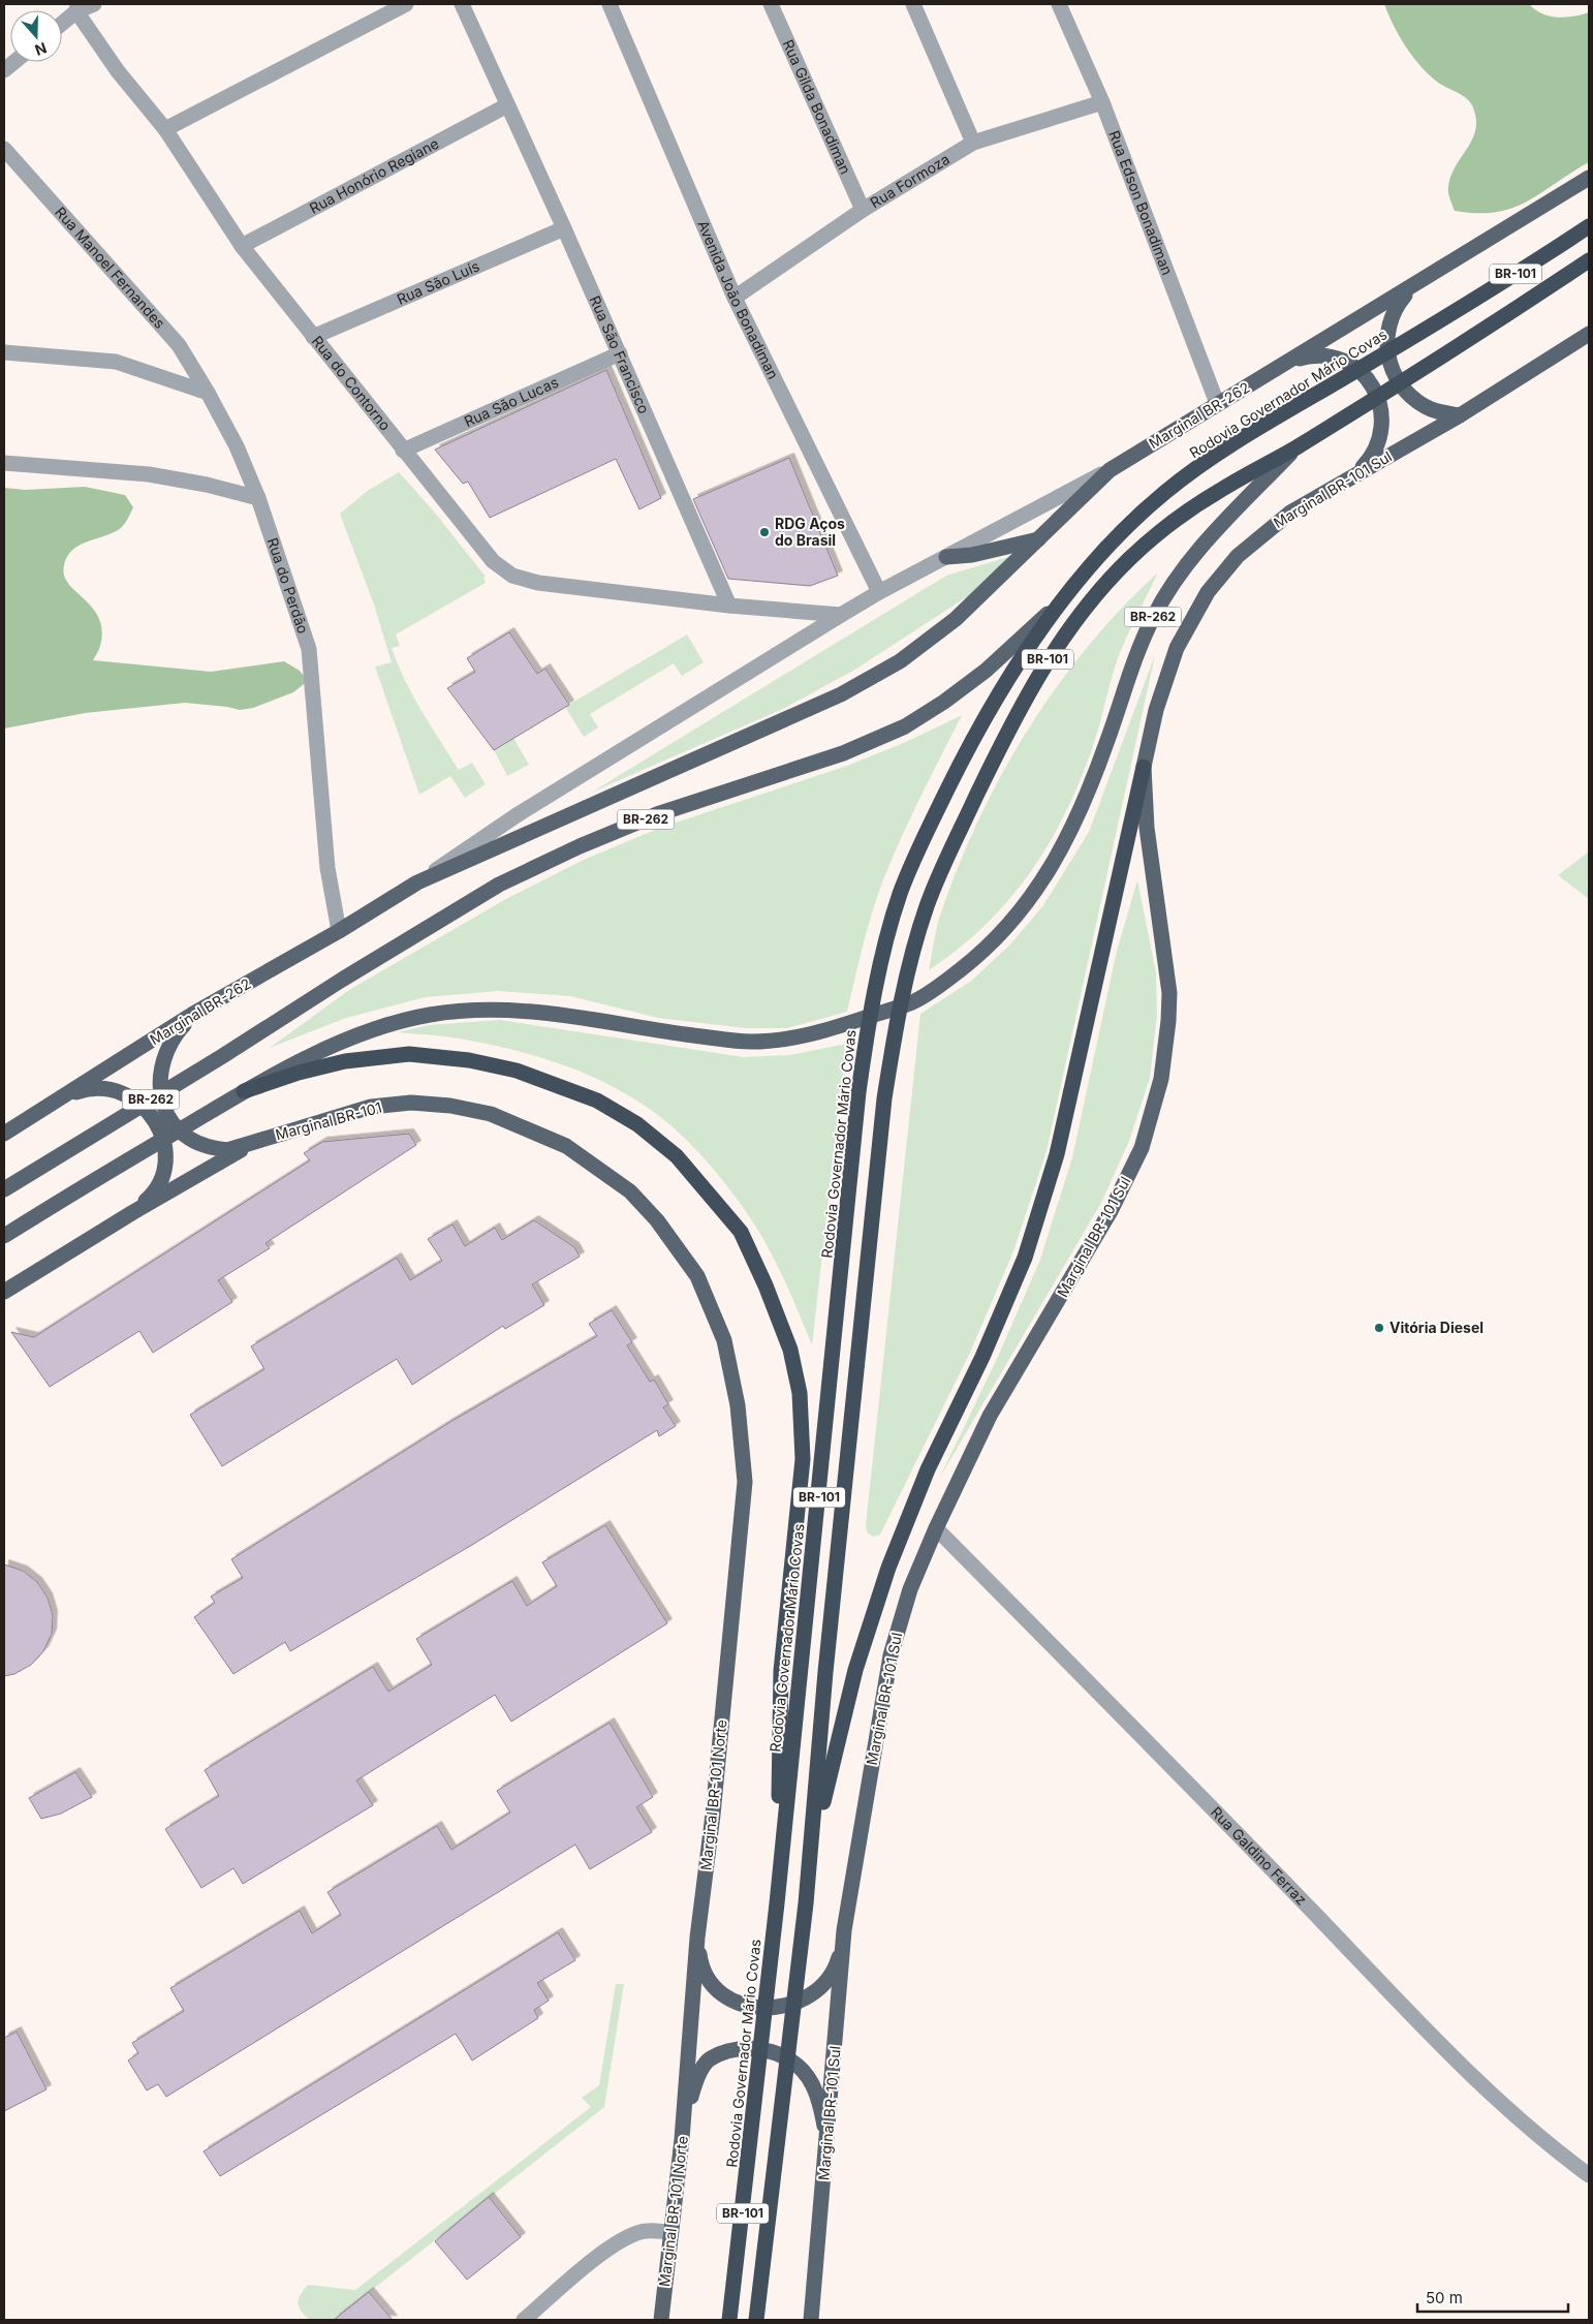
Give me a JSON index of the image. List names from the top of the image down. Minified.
{"streets":{"highway":["BR-101","Rodovia Governador Mário Covas"],"main road":["Marginal BR-262","Marginal BR-101 Sul","BR-262","Marginal BR-101","Marginal BR-101 Norte"],"street":["Rua Gilda Bonadiman","Rua Honório Regiane","Rua Formoza","Rua Edson Bonadiman","Rua Manoel Fernandes","Rua São Luís","Avenida João Bonadiman","Rua São Francisco","Rua do Contorno","Rua São Lucas","Rua do Perdão","Rua Galdino Ferraz"]},"crossings":[["Rua Gilda Bonadiman","Rua Formoza"],["Rua Honório Regiane","Rua São Francisco"],["Rua Honório Regiane","Rua do Contorno"],["Rua Formoza","Rua Edson Bonadiman"],["Rua Formoza","Avenida João Bonadiman"],["Rua Edson Bonadiman","Marginal BR-262"],["Rua Manoel Fernandes","Rua do Perdão"],["BR-101","BR-262"],["Rua São Luís","Rua São Francisco"],["Rua São Luís","Rua do Contorno"],["Rua São Francisco","Rua do Contorno"],["Rua São Francisco","Rua São Lucas"],["Rua do Contorno","Rua São Lucas"],["Rodovia Governador Mário Covas","BR-262"],["Marginal BR-262","Rua do Perdão"],["Marginal BR-101 Sul","Rua Galdino Ferraz"],["Marginal BR-101","Marginal BR-101 Norte"]],"places":["RDG Aços do Brasil","Vitória Diesel"],"scale_bar":"50 m","north":"bottom"}
